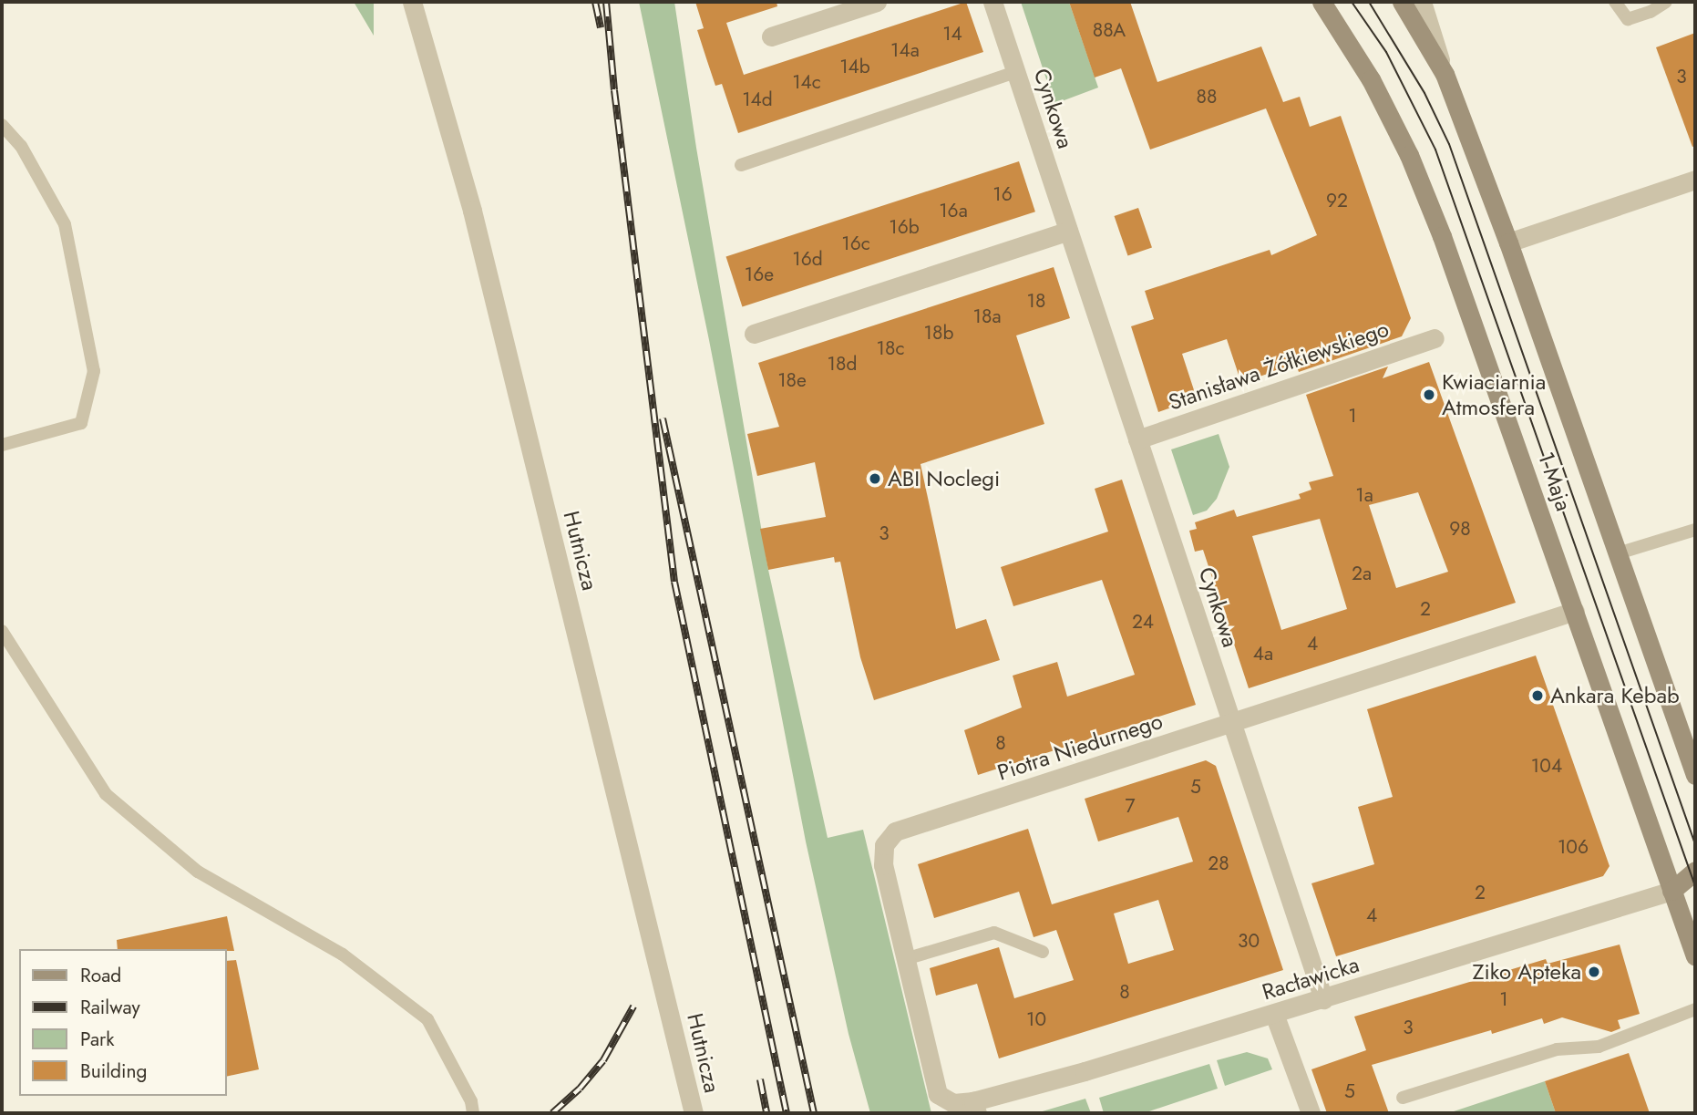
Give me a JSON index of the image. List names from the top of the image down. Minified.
{"streets":{"street":["Cynkowa","Stanisława Żółkiewskiego","1 Maja","Hutnicza","Piotra Niedurnego","Racławicka"]},"crossings":[["Cynkowa","Stanisława Żółkiewskiego"],["Cynkowa","Piotra Niedurnego"],["Cynkowa","Racławicka"],["1 Maja","Piotra Niedurnego"],["1 Maja","Racławicka"],["Piotra Niedurnego","Racławicka"]],"places":["Kwiaciarnia Atmosfera","ABI Noclegi","Ankara Kebab","Ziko Apteka"],"house_numbers":["88A","14","14a","14b","3","14c","88","14d","16","92","16a","16b","16c","16d","16e","18","18a","18b","18c","18d","18e","1","1a","98","3","2a","2","24","4","4a","8","104","5","7","106","28","2","4","30","8","1","10","3","5"],"legend":["Road","Railway","Park","Building"]}
